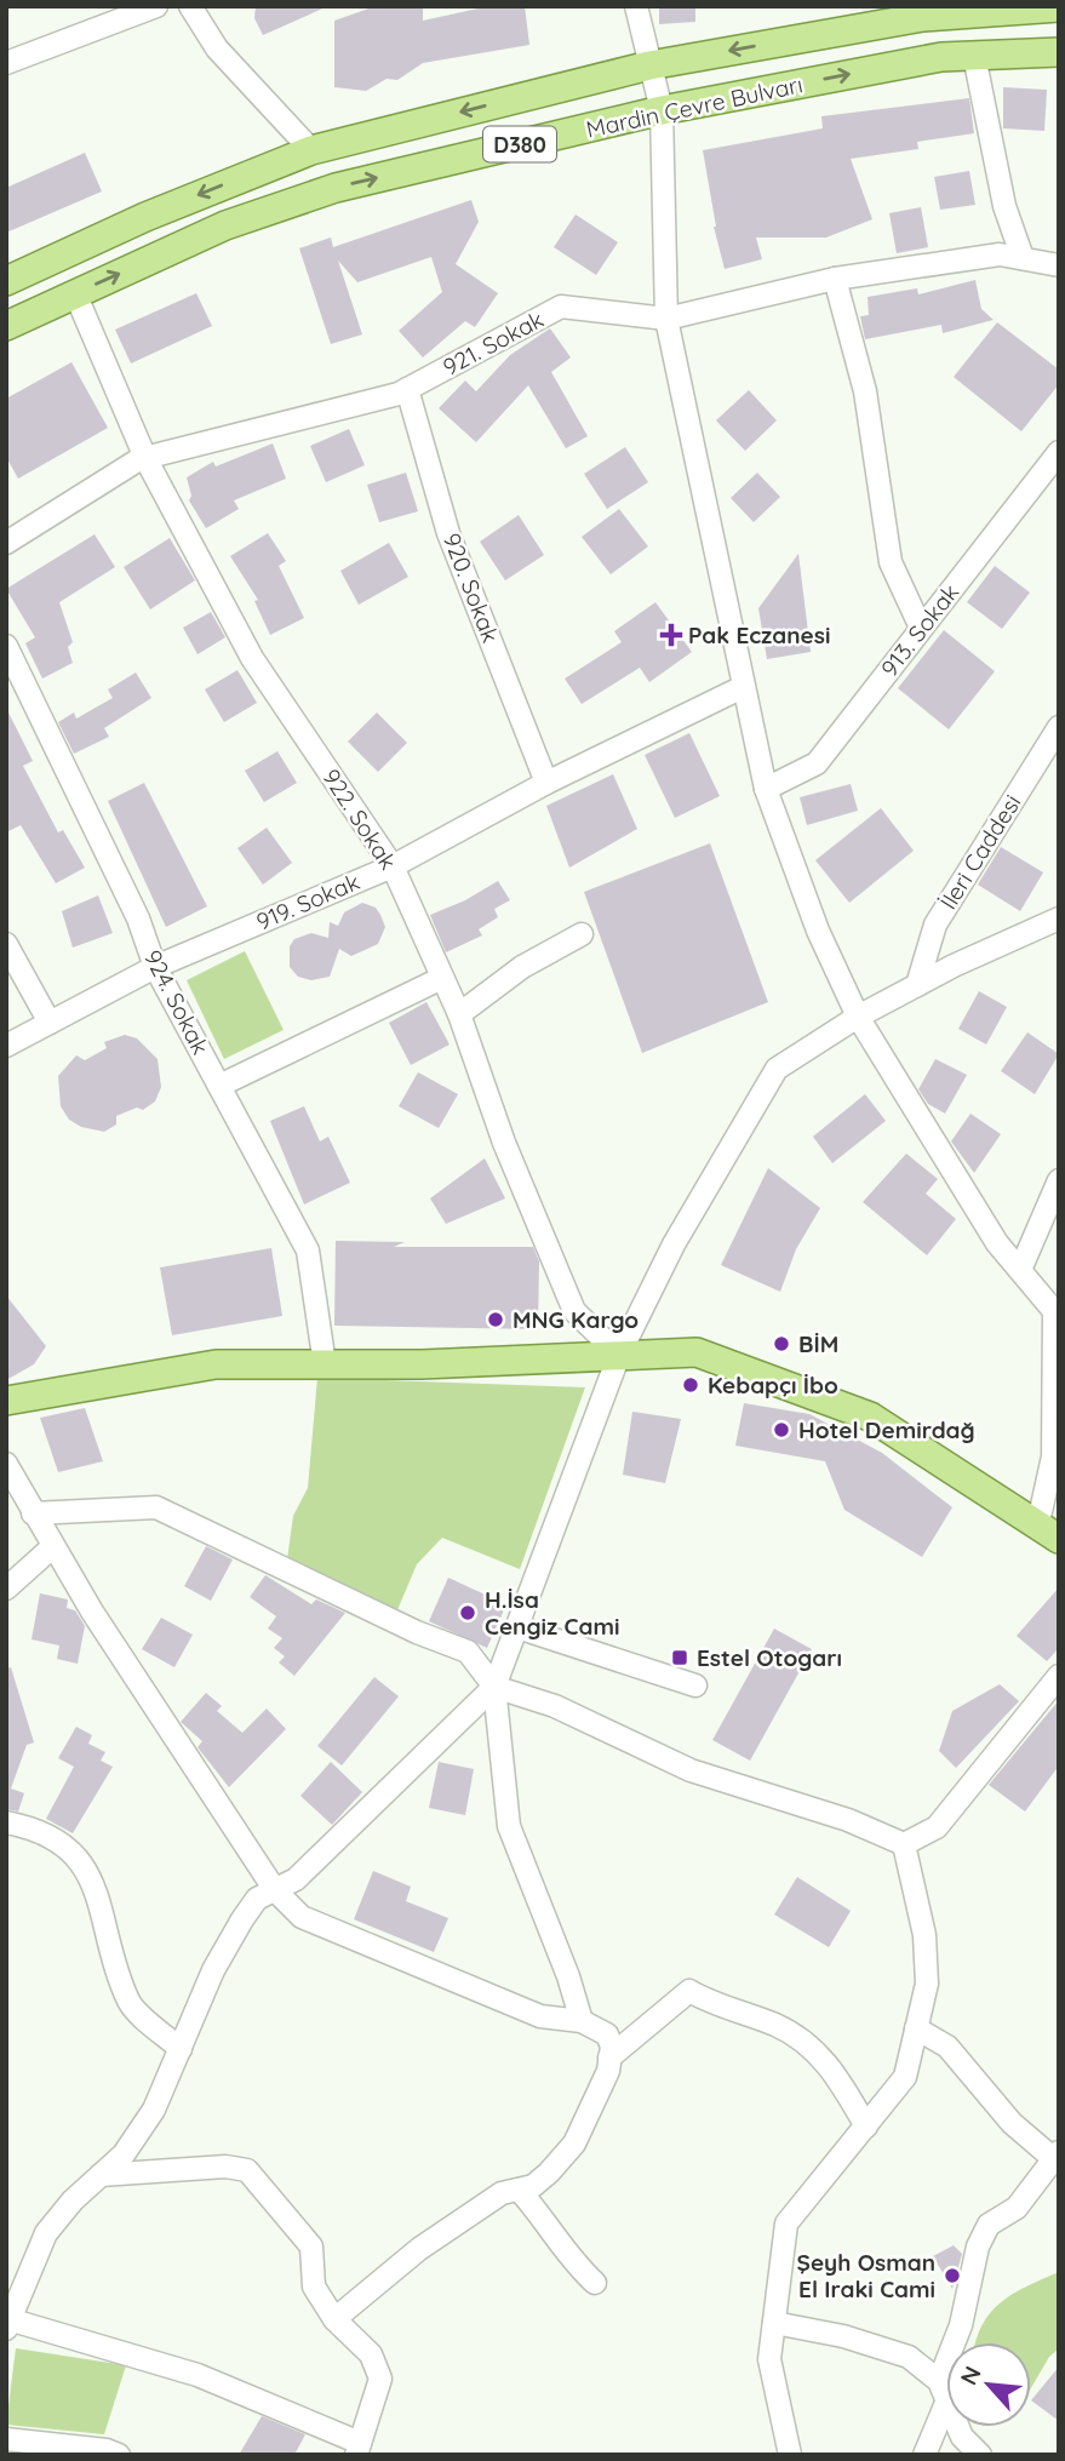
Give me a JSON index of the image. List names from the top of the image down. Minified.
{"streets":{"main road":["Mardin Çevre Bulvarı","D380"],"street":["921. Sokak","920. Sokak","913. Sokak","922. Sokak","İleri Caddesi","919. Sokak","924. Sokak"]},"crossings":[["Mardin Çevre Bulvarı","922. Sokak"],["921. Sokak","920. Sokak"],["921. Sokak","922. Sokak"],["920. Sokak","919. Sokak"],["922. Sokak","919. Sokak"],["919. Sokak","924. Sokak"]],"places":{"health":["Pak Eczanesi"],"other":["MNG Kargo","BİM","Kebapçı İbo","Hotel Demirdağ","H.İsa Cengiz Cami","Şeyh Osman El Iraki Cami"],"transit":["Estel Otogarı"]},"north":"top left"}
